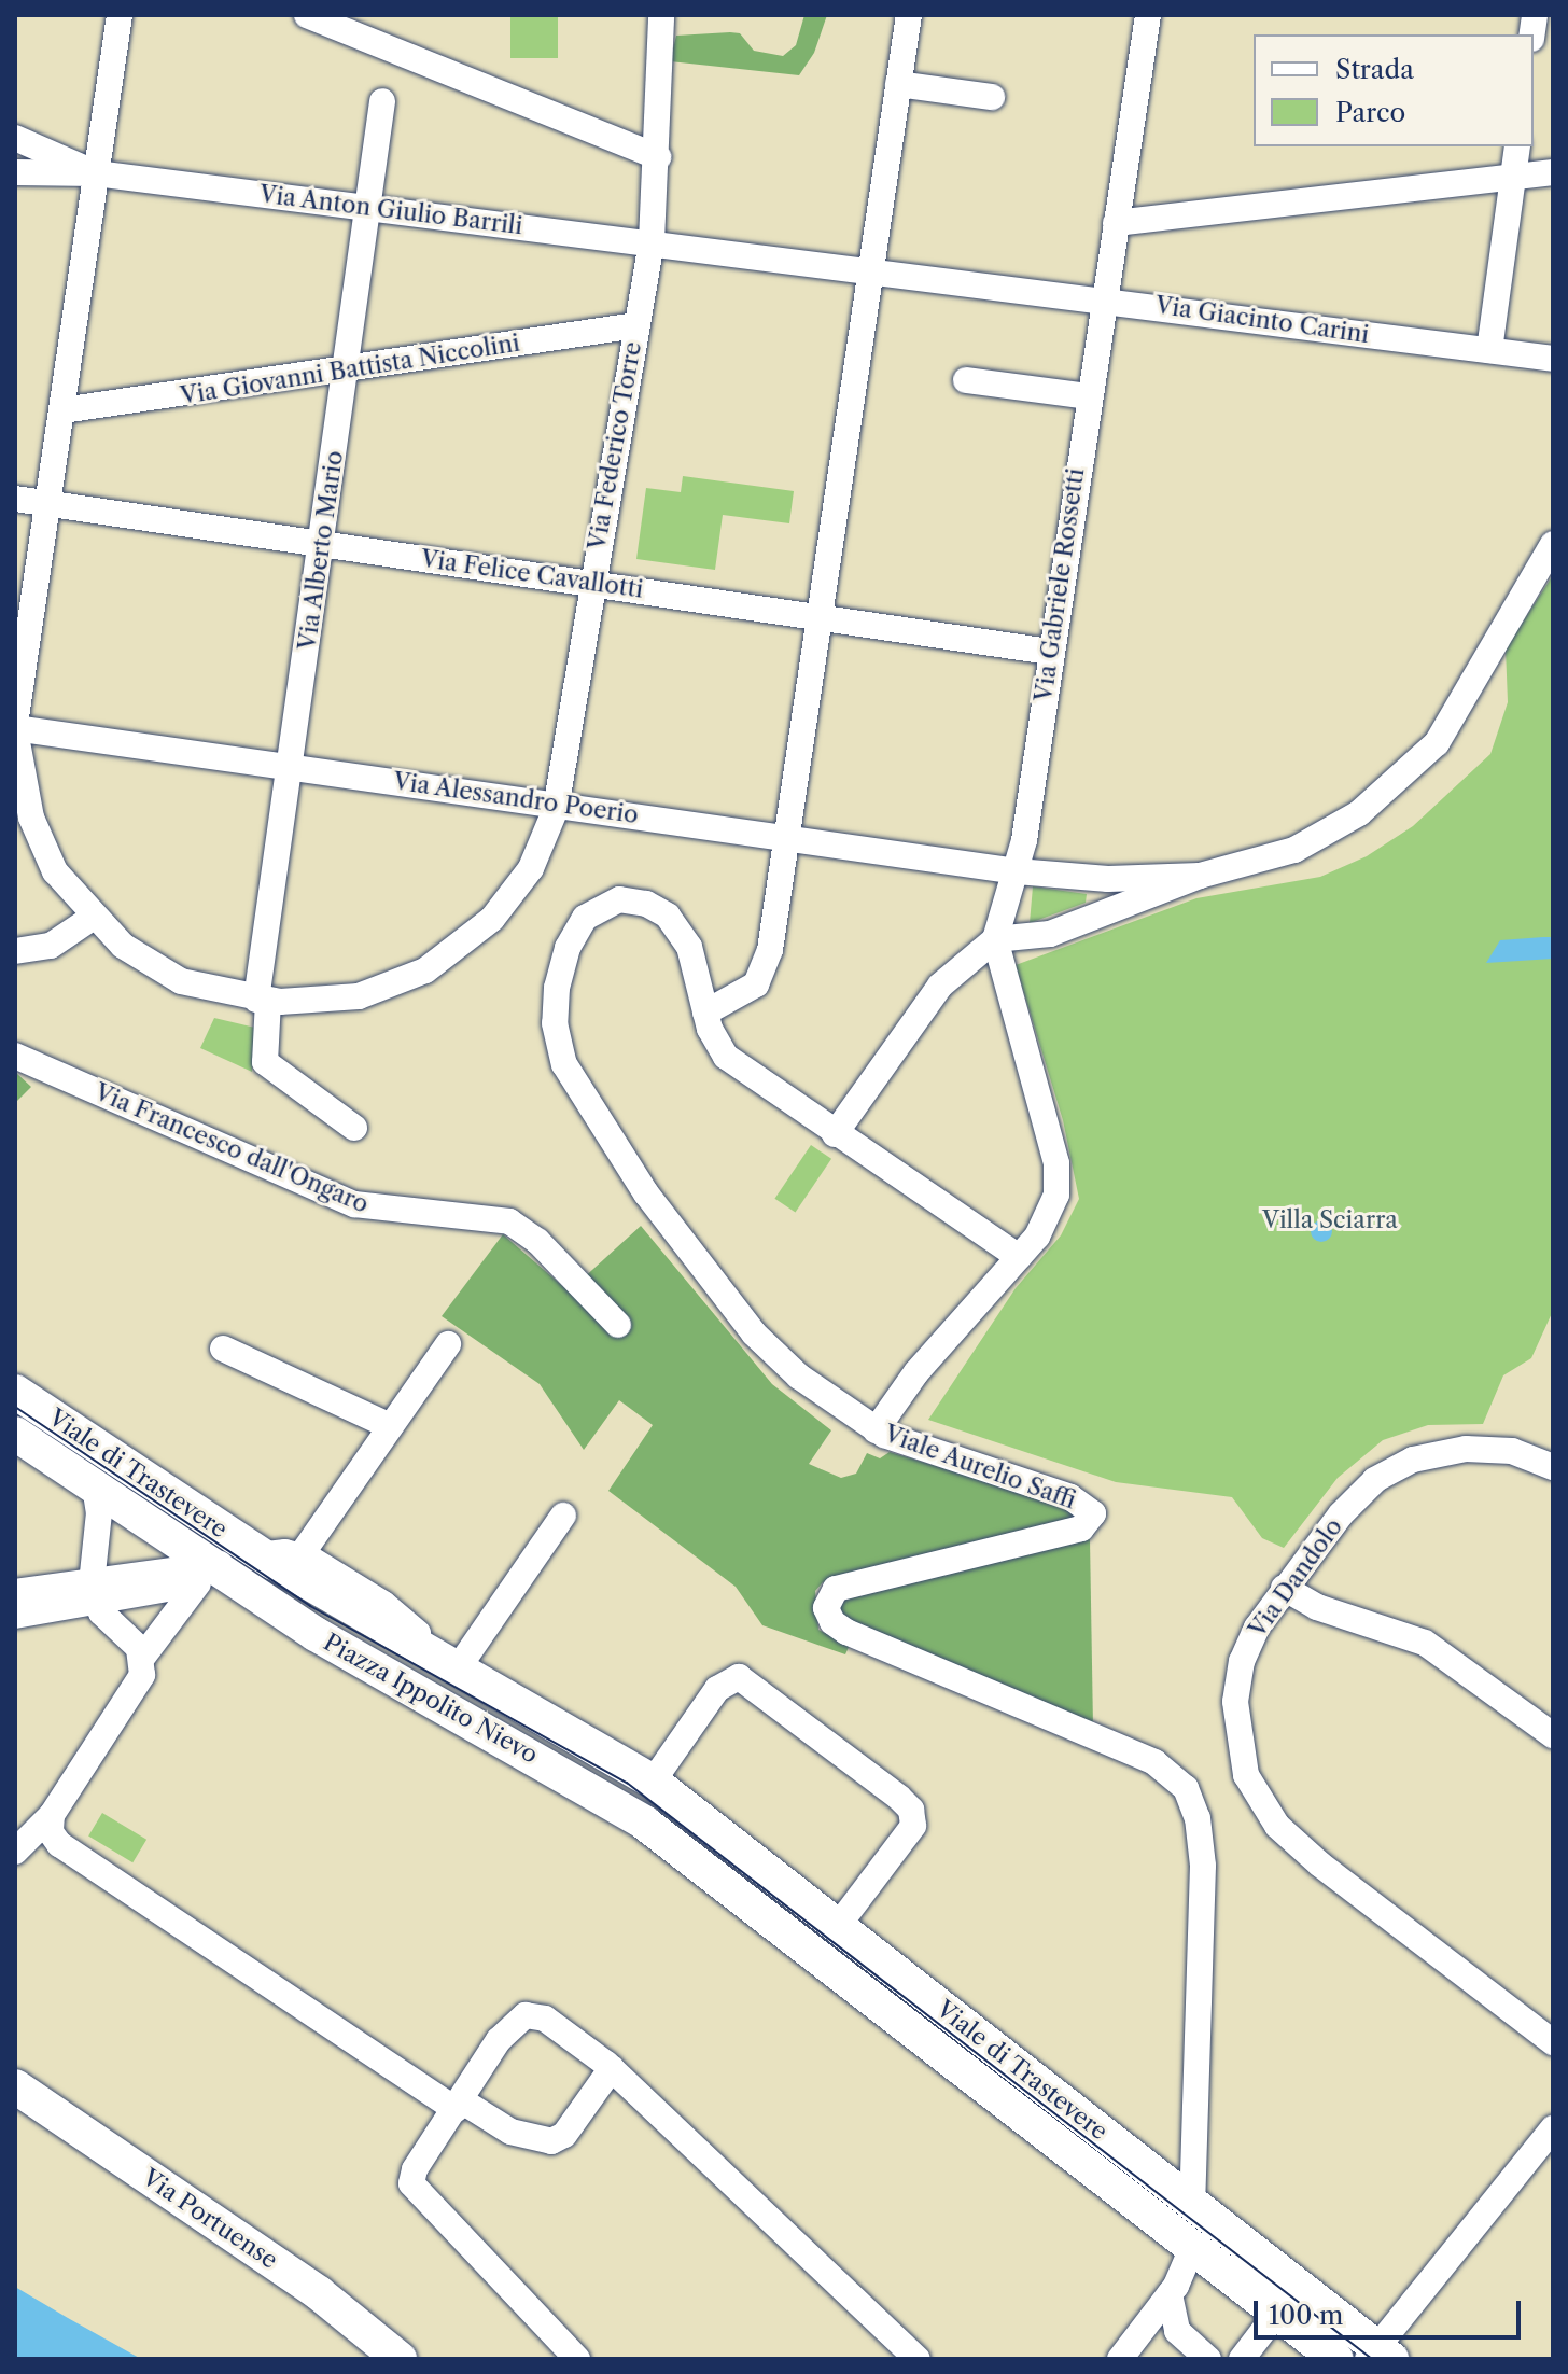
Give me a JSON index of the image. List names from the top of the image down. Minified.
{"streets":{"main road":["Viale di Trastevere","Piazza Ippolito Nievo","Via Portuense"],"street":["Via Anton Giulio Barrili","Via Giacinto Carini","Via Giovanni Battista Niccolini","Via Federico Torre","Via Alberto Mario","Via Felice Cavallotti","Via Gabriele Rossetti","Via Alessandro Poerio","Via Francesco dall'Ongaro","Viale Aurelio Saffi","Via Dandolo"]},"crossings":[["Via Anton Giulio Barrili","Via Giacinto Carini"],["Via Anton Giulio Barrili","Via Federico Torre"],["Via Anton Giulio Barrili","Via Alberto Mario"],["Via Giacinto Carini","Via Gabriele Rossetti"],["Via Giovanni Battista Niccolini","Via Federico Torre"],["Via Giovanni Battista Niccolini","Via Alberto Mario"],["Via Federico Torre","Via Alberto Mario"],["Via Federico Torre","Via Felice Cavallotti"],["Via Federico Torre","Via Alessandro Poerio"],["Via Alberto Mario","Via Felice Cavallotti"],["Via Alberto Mario","Via Alessandro Poerio"],["Via Felice Cavallotti","Via Gabriele Rossetti"],["Via Gabriele Rossetti","Via Alessandro Poerio"],["Viale Aurelio Saffi","Viale di Trastevere"],["Viale di Trastevere","Piazza Ippolito Nievo"]],"parks":["Villa Sciarra"],"legend":["Strada","Parco"],"scale_bar":"100 m"}
